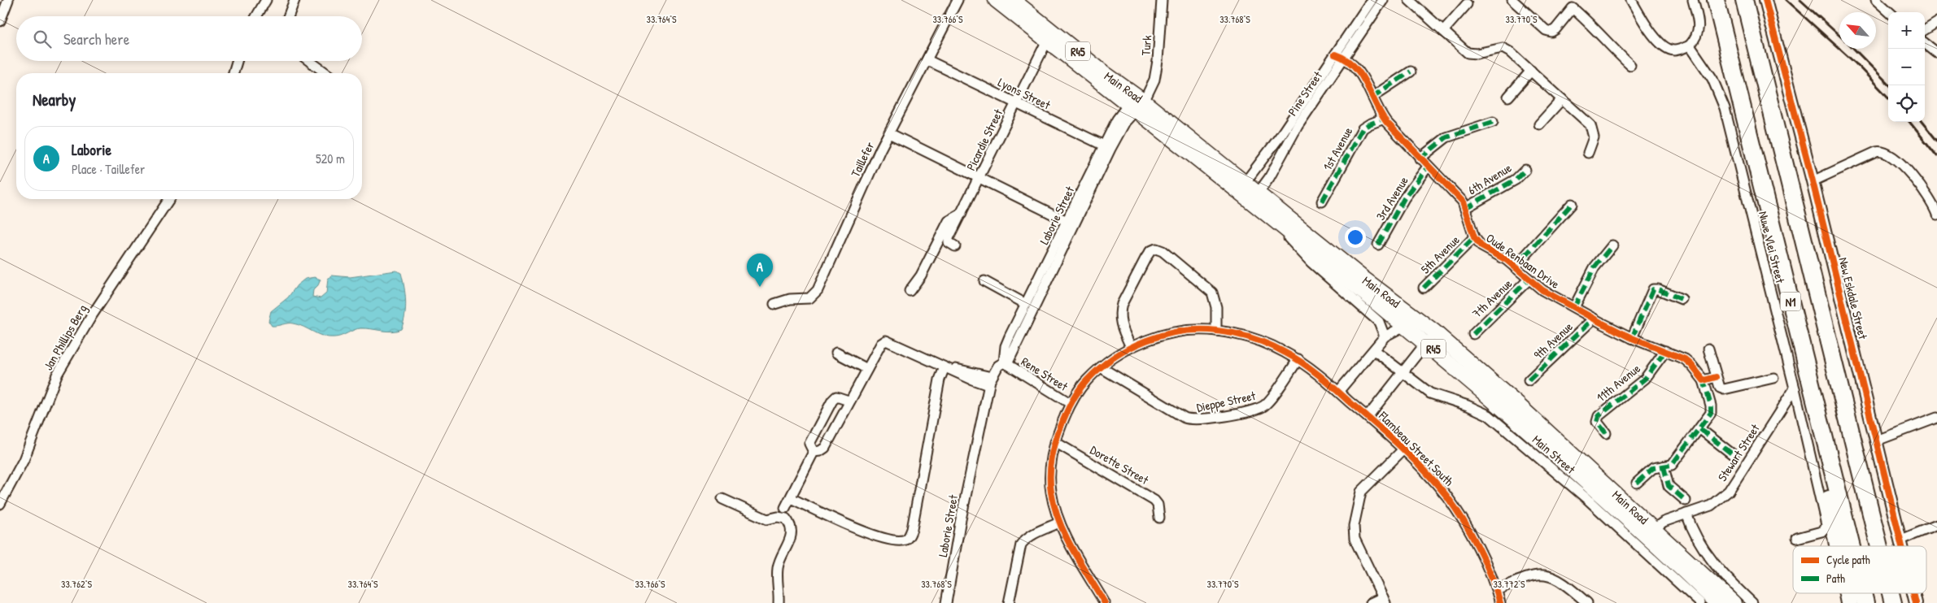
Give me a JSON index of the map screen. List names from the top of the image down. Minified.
{"streets":{"highway":["N1"],"main road":["R45","Main Road"],"street":["Turk","Lyons Street","Pine Street","Picardie Street","1st Avenue","Taillefer","6th Avenue","3rd Avenue","Laborie Street","Nuwe Vlei Street","5th Avenue","Oude Renbaan Drive","7th Avenue","New Eskdale Street","Jan Phillips Berg","9th Avenue","Rene Street","11th Avenue","Dieppe Street","Flambeau Street South","Stewart Street","Main Street","Dorette Street"]},"crossings":[["Turk","Main Road"],["Turk","Laborie Street"],["Main Road","Pine Street"],["Main Road","Picardie Street"],["Main Road","Laborie Street"],["Main Road","Flambeau Street South"],["Main Road","Stewart Street"],["Lyons Street","Picardie Street"],["Lyons Street","Taillefer"],["Lyons Street","Laborie Street"],["Pine Street","Oude Renbaan Drive"],["1st Avenue","Oude Renbaan Drive"],["6th Avenue","Oude Renbaan Drive"],["3rd Avenue","Oude Renbaan Drive"],["Laborie Street","Rene Street"],["Nuwe Vlei Street","Stewart Street"],["5th Avenue","Oude Renbaan Drive"],["Oude Renbaan Drive","7th Avenue"],["Oude Renbaan Drive","9th Avenue"],["Oude Renbaan Drive","11th Avenue"],["Flambeau Street South","Main Street"]],"legend":["Cycle path","Path"],"north":"top left","page":{"map_buttons":["+","−"],"search":"Search here","heading":"Nearby","list":[{"mark":"A","name":"Laborie","note":"Place · Taillefer","value":"520 m"}],"pins":"A"},"coordinates":["33.764°S","33.766°S","33.768°S","33.770°S","33.762°S","33.772°S"]}
